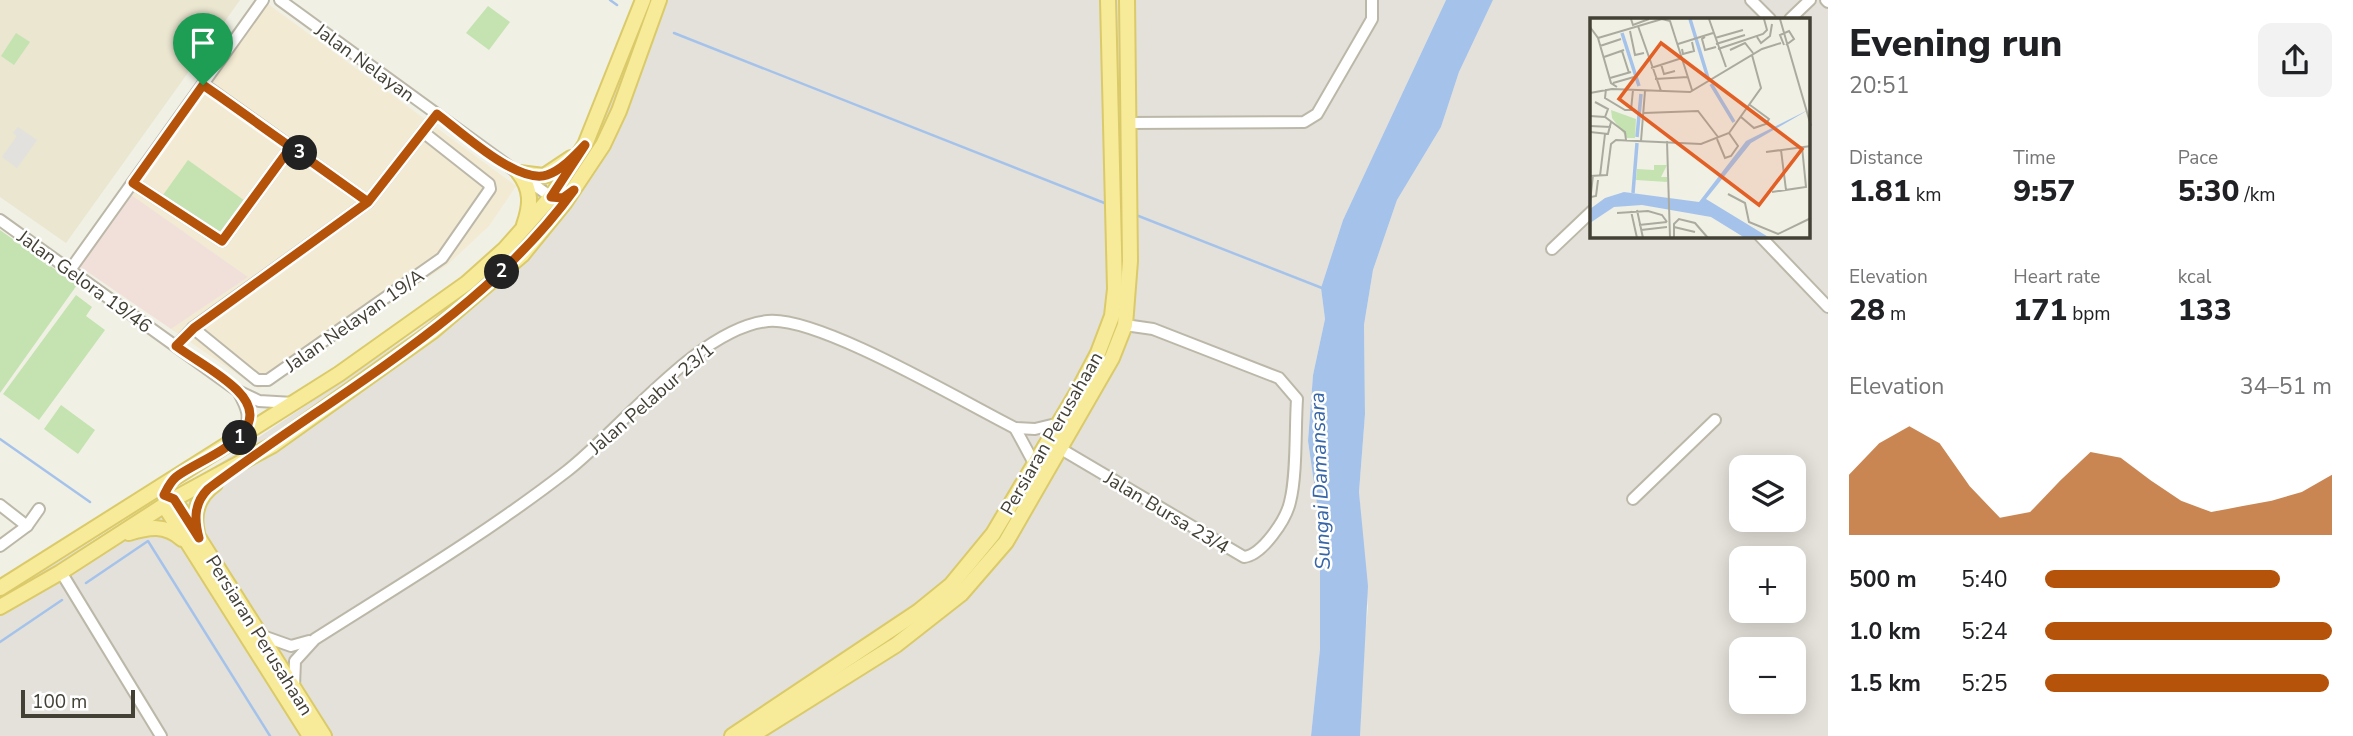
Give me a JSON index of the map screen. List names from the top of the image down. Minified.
{"streets":{"main road":["Persiaran Perusahaan"],"street":["Jalan Nelayan","Jalan Gelora 19/46","Jalan Nelayan 19/A","Jalan Pelabur 23/1","Jalan Bursa 23/4"]},"crossings":[["Jalan Pelabur 23/1","Persiaran Perusahaan"],["Persiaran Perusahaan","Jalan Bursa 23/4"]],"water":["Sungai Damansara"],"scale_bar":"100 m","page":{"heading":["Evening run","20:51"],"stats":[["Distance","1.81 km"],["Time","9:57"],["Pace","5:30 /km"],["Elevation","28 m"],["Heart rate","171 bpm"],["kcal","133"]],"pins":["3","2","1"],"chart":["Elevation","34–51 m"],"map_buttons":["+","−"],"list":[{"name":"500 m","note":"5:40"},{"name":"1.0 km","note":"5:24"},{"name":"1.5 km","note":"5:25"}],"scale":"100 m"}}
